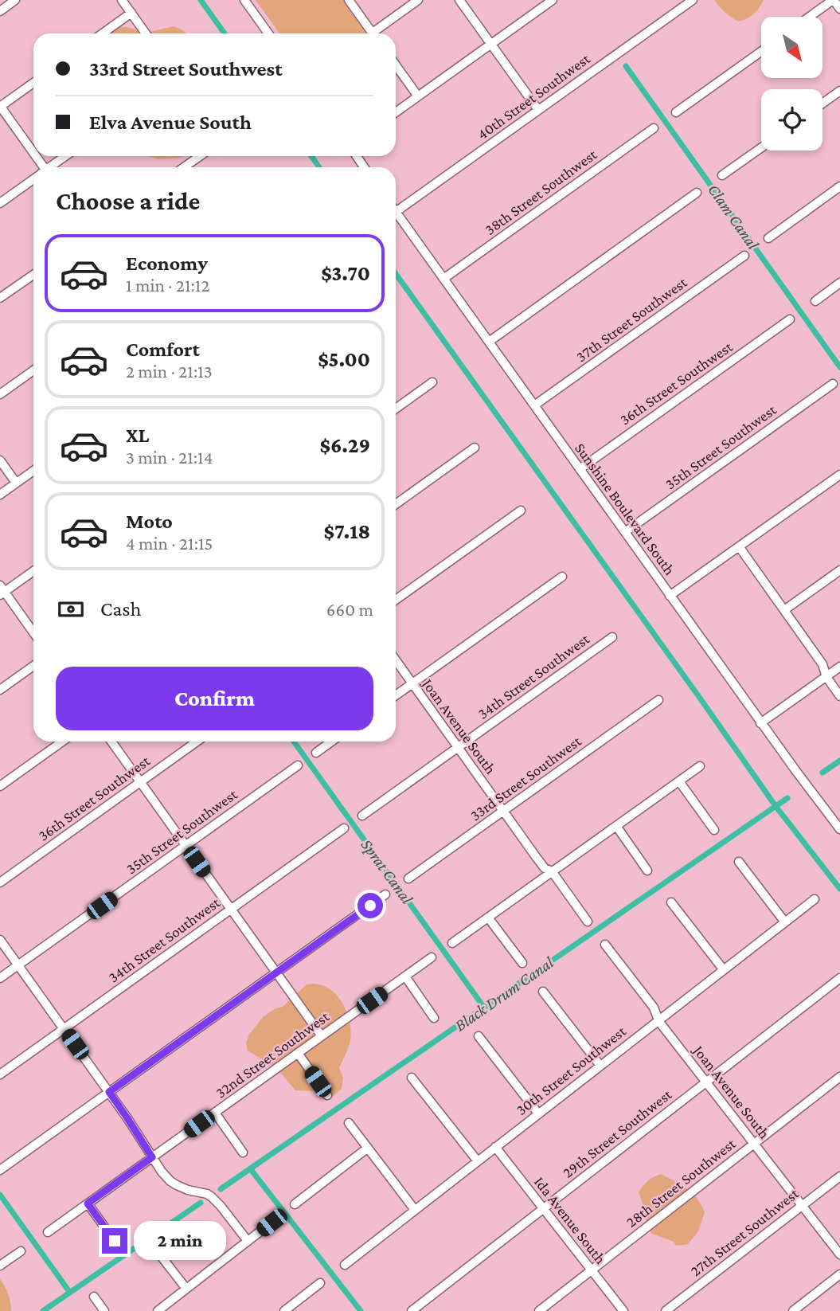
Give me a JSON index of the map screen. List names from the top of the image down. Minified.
{"streets":{"street":["40th Street Southwest","38th Street Southwest","37th Street Southwest","36th Street Southwest","35th Street Southwest","Sunshine Boulevard South","34th Street Southwest","Joan Avenue South","33rd Street Southwest","32nd Street Southwest","30th Street Southwest","29th Street Southwest","28th Street Southwest","Ida Avenue South","27th Street Southwest"]},"crossings":[["38th Street Southwest","Sunshine Boulevard South"],["37th Street Southwest","Sunshine Boulevard South"],["36th Street Southwest","Sunshine Boulevard South"],["35th Street Southwest","Sunshine Boulevard South"],["34th Street Southwest","Joan Avenue South"],["Joan Avenue South","33rd Street Southwest"],["Joan Avenue South","30th Street Southwest"],["Joan Avenue South","29th Street Southwest"],["Joan Avenue South","28th Street Southwest"],["Joan Avenue South","27th Street Southwest"],["30th Street Southwest","Ida Avenue South"],["29th Street Southwest","Ida Avenue South"],["28th Street Southwest","Ida Avenue South"]],"water":["Clam Canal","Sprat Canal","Black Drum Canal"],"north":"bottom right","page":{"banner":["33rd Street Southwest","Elva Avenue South"],"heading":"Choose a ride","list":[{"name":"Economy","note":"1 min · 21:12","value":"$3.70"},{"name":"Comfort","note":"2 min · 21:13","value":"$5.00"},{"name":"XL","note":"3 min · 21:14","value":"$6.29"},{"name":"Moto","note":"4 min · 21:15","value":"$7.18"}],"pay":["Cash","660 m"],"buttons":"Confirm","bubble":"2 min"}}
